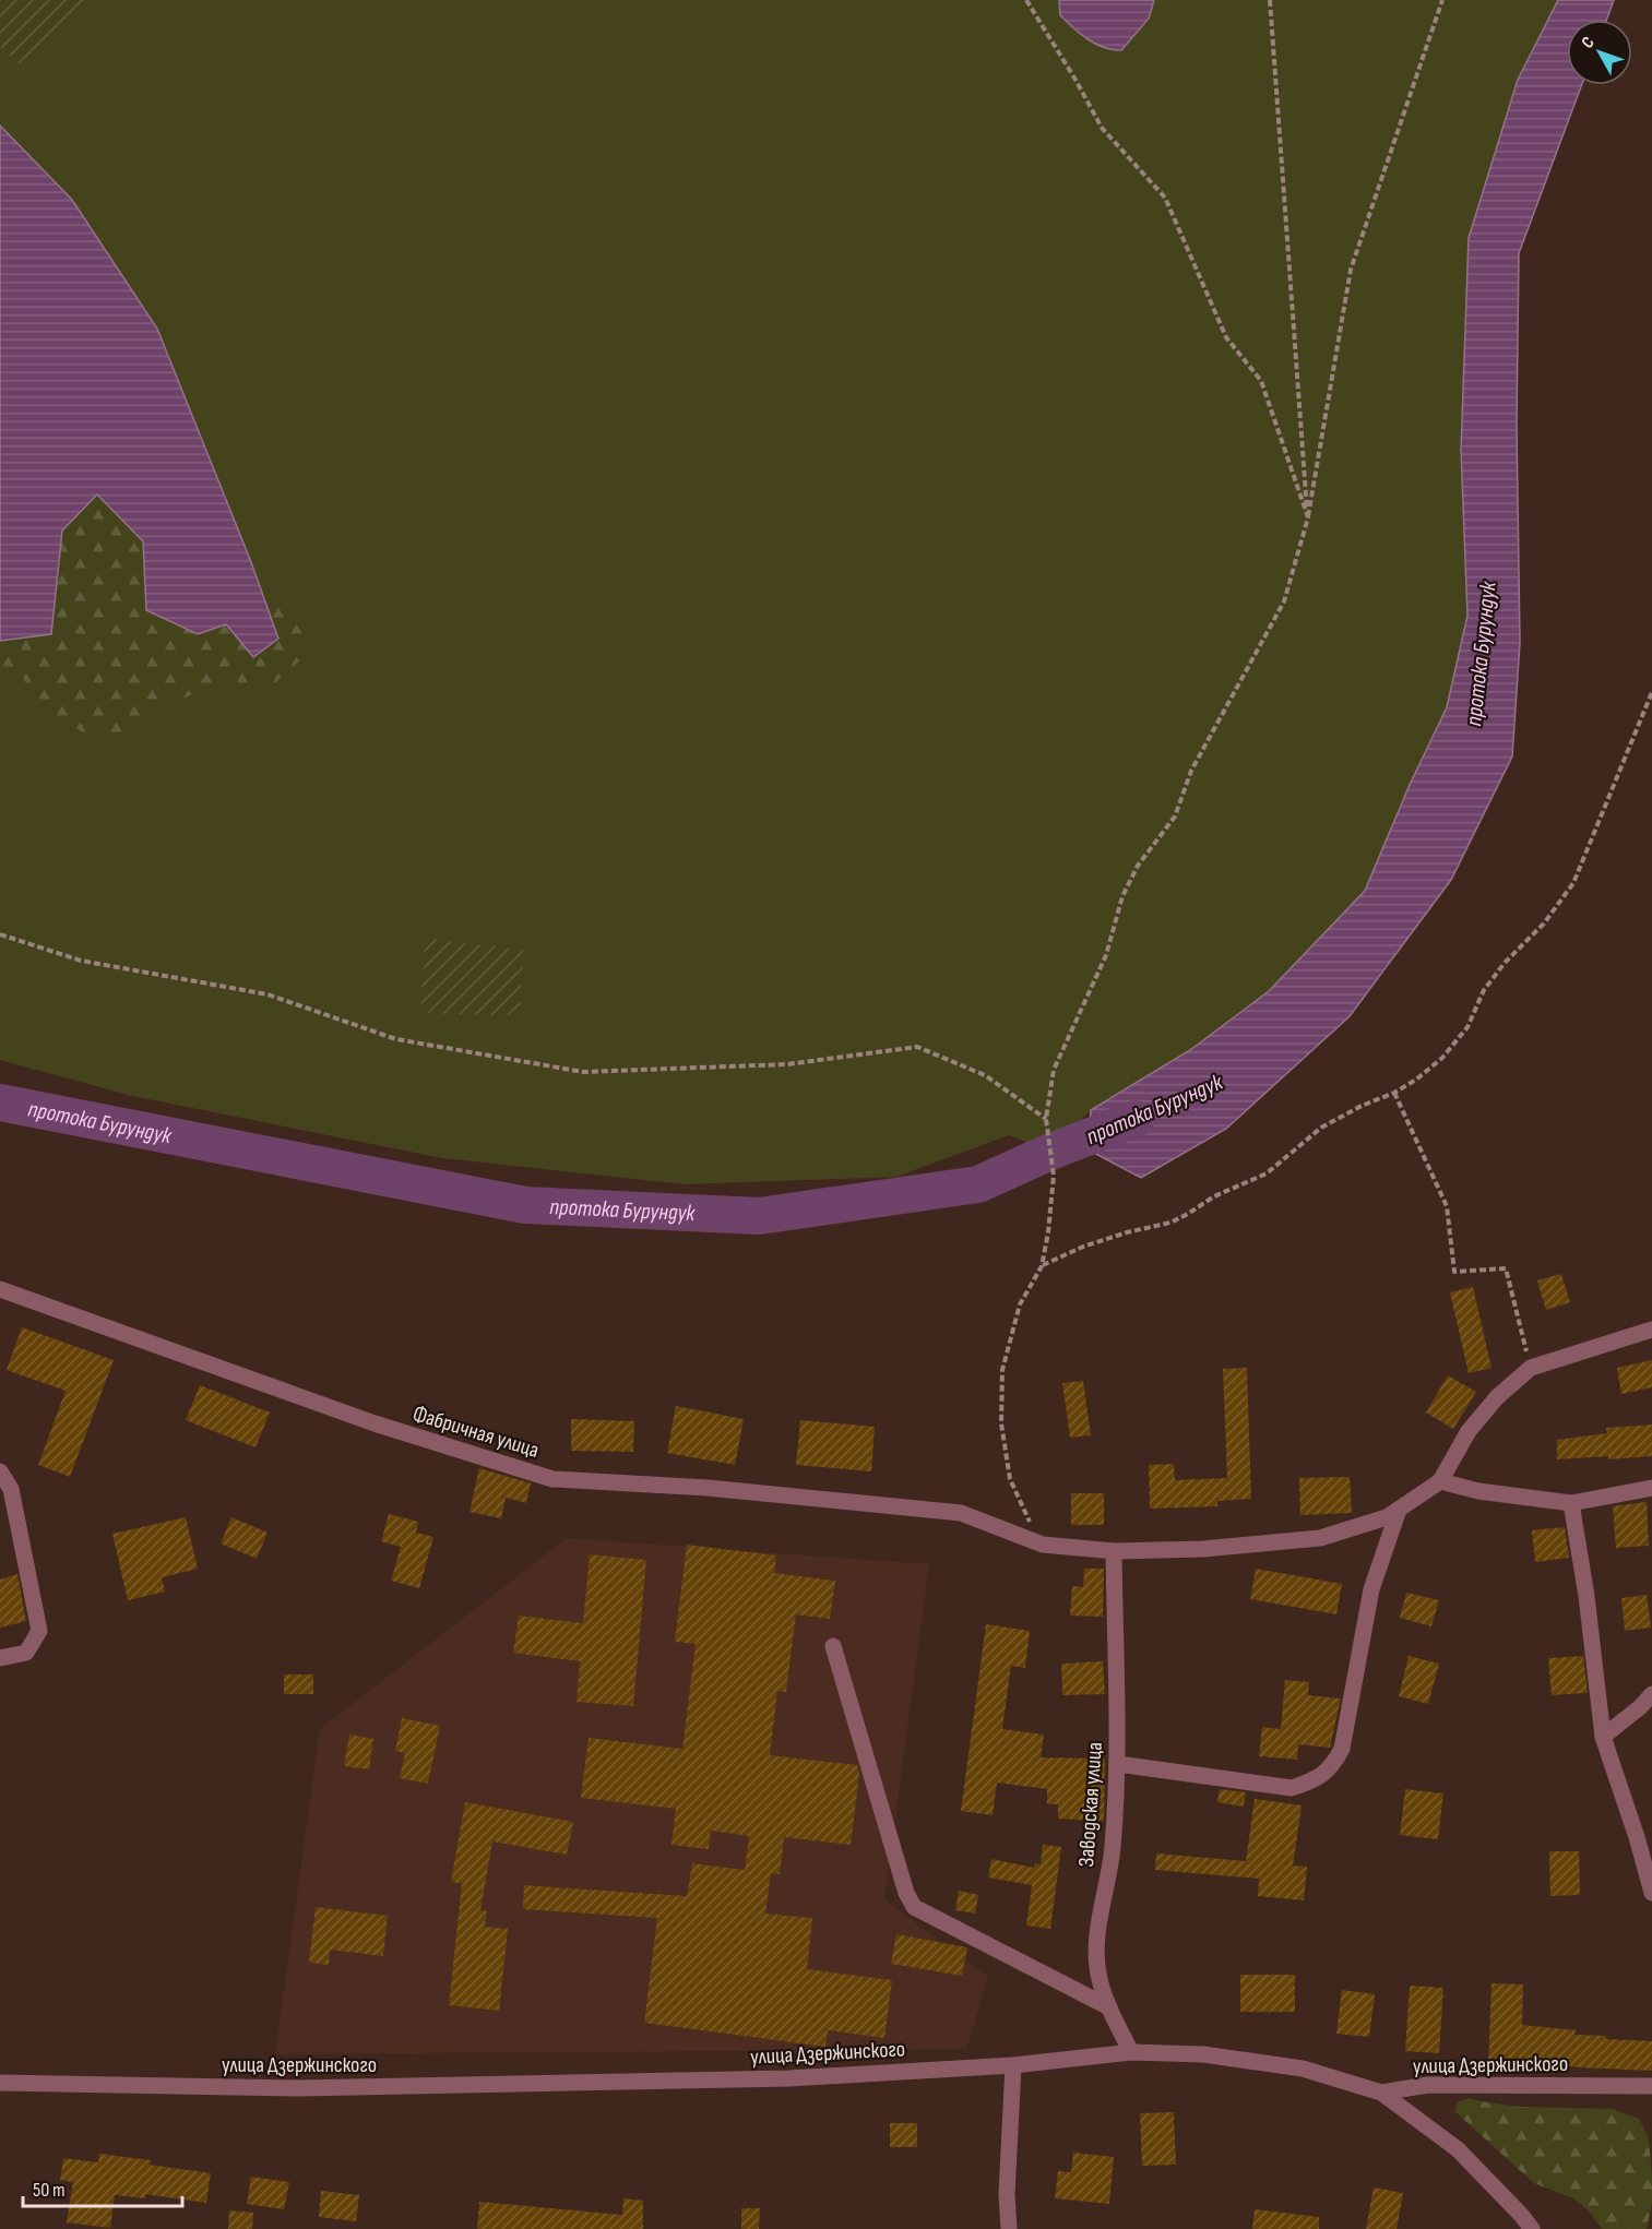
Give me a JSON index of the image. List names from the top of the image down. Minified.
{"streets":{"street":["Фабричная улица","Заводская улица","улица Дзержинского"]},"crossings":[["Заводская улица","улица Дзержинского"]],"water":["протока Бурундук"],"scale_bar":"50 m","north":"top left"}
